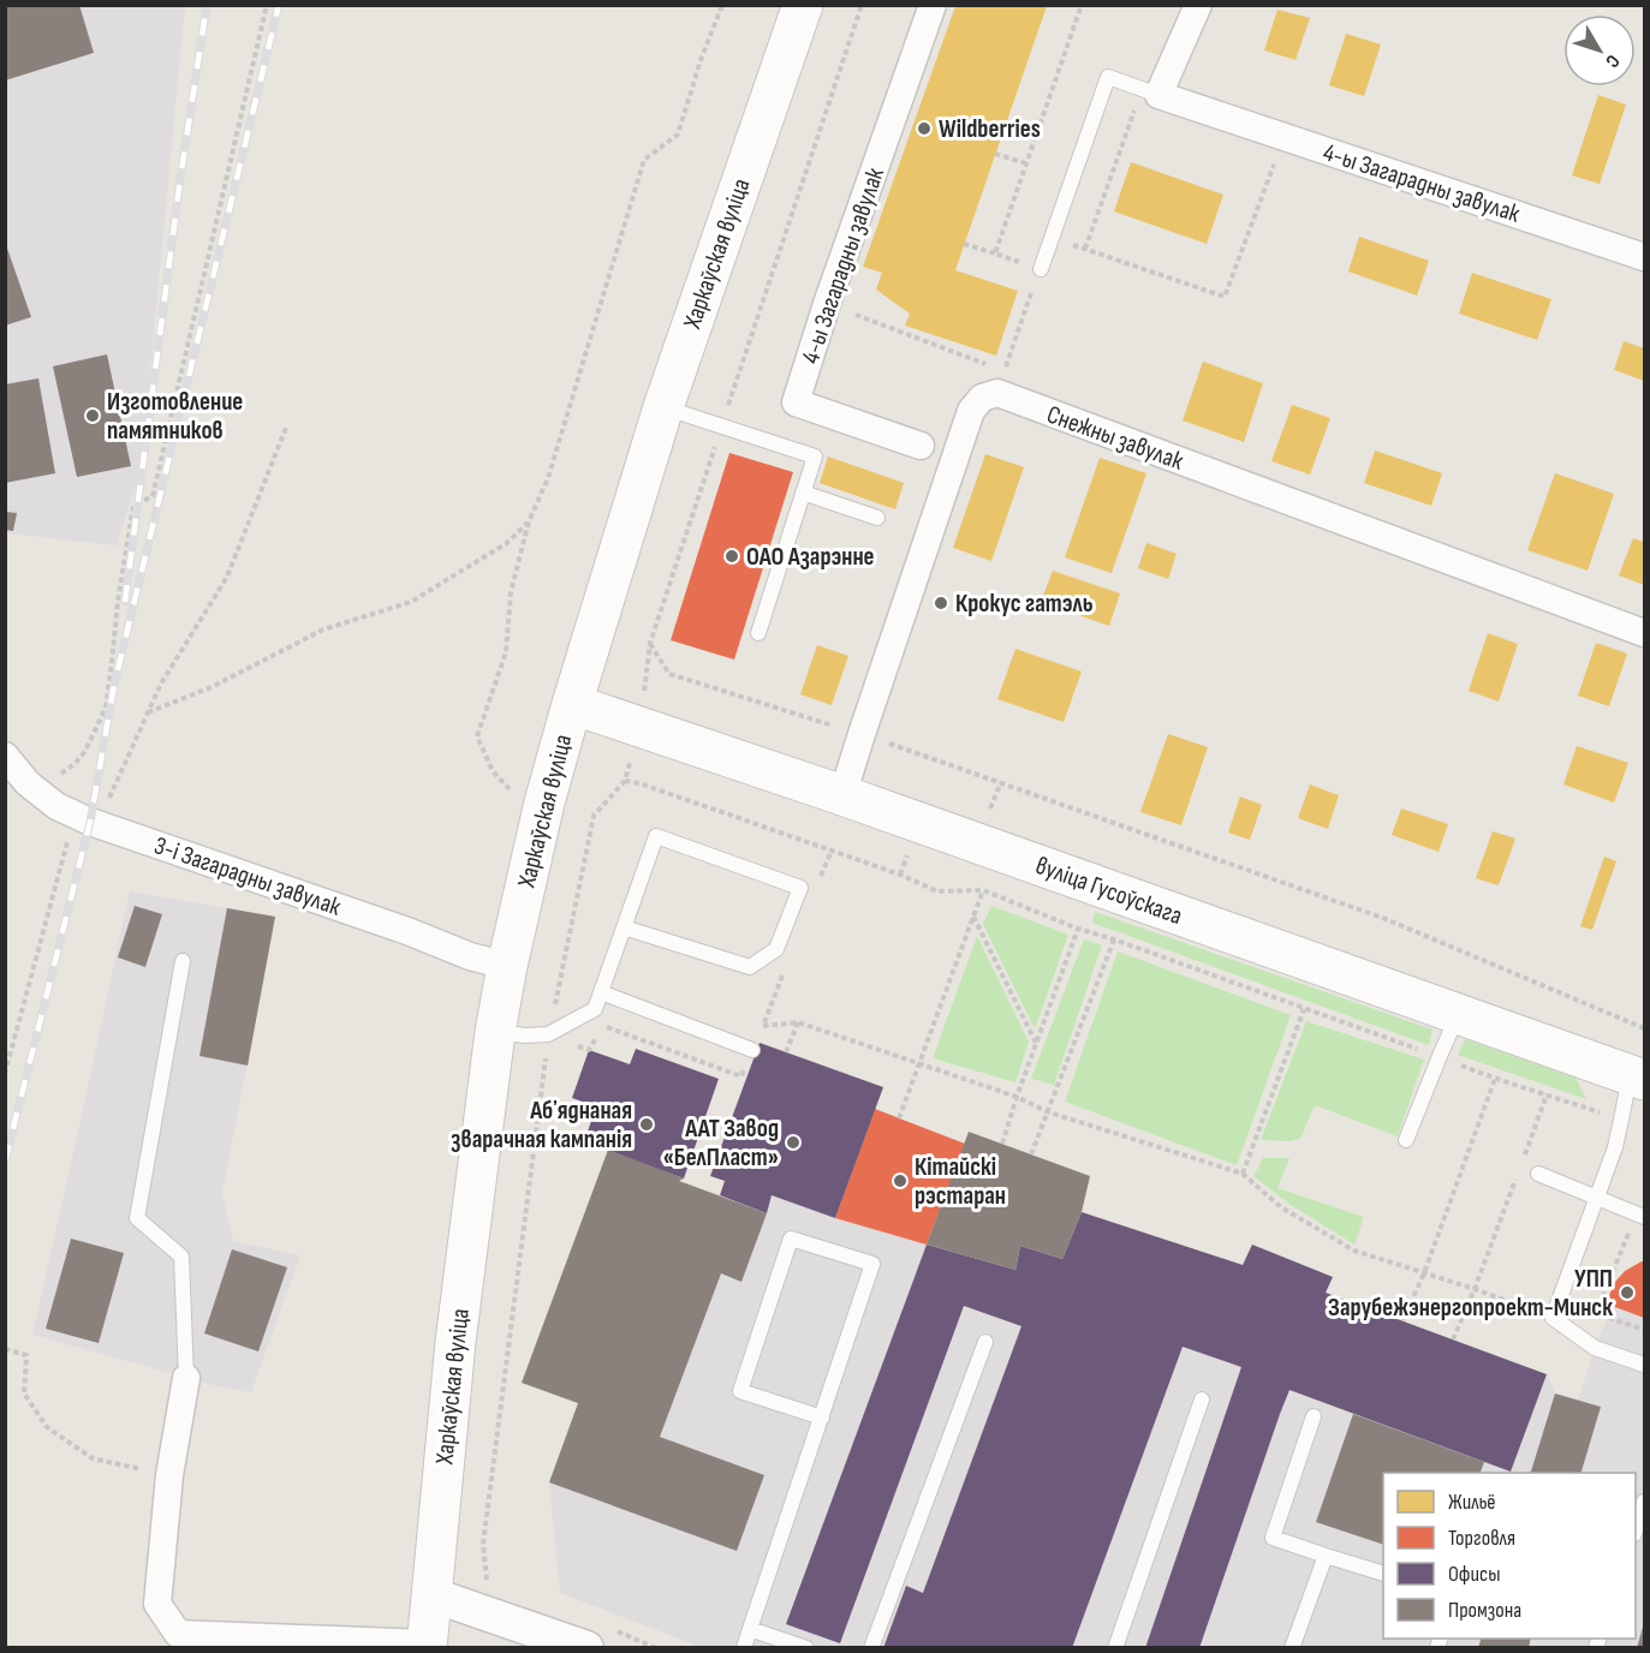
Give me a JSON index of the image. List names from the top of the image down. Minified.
{"streets":{"main road":["Харкаўская вуліца","вуліца Гусоўскага"],"street":["4-ы Загарадны завулак","Снежны завулак","3-і Загарадны завулак"]},"crossings":[["Харкаўская вуліца","3-і Загарадны завулак"],["Харкаўская вуліца","вуліца Гусоўскага"]],"places":["Wildberries","Изготовление памятников","ОАО Азарэнне","Крокус гатэль","Абʼяднаная зварачная кампанія","ААТ Завод «БелПласт»","Кітайскі рэстаран","УПП Зарубежэнергопроект-Минск"],"legend":["Жильё","Торговля","Офисы","Промзона"],"north":"bottom right"}
